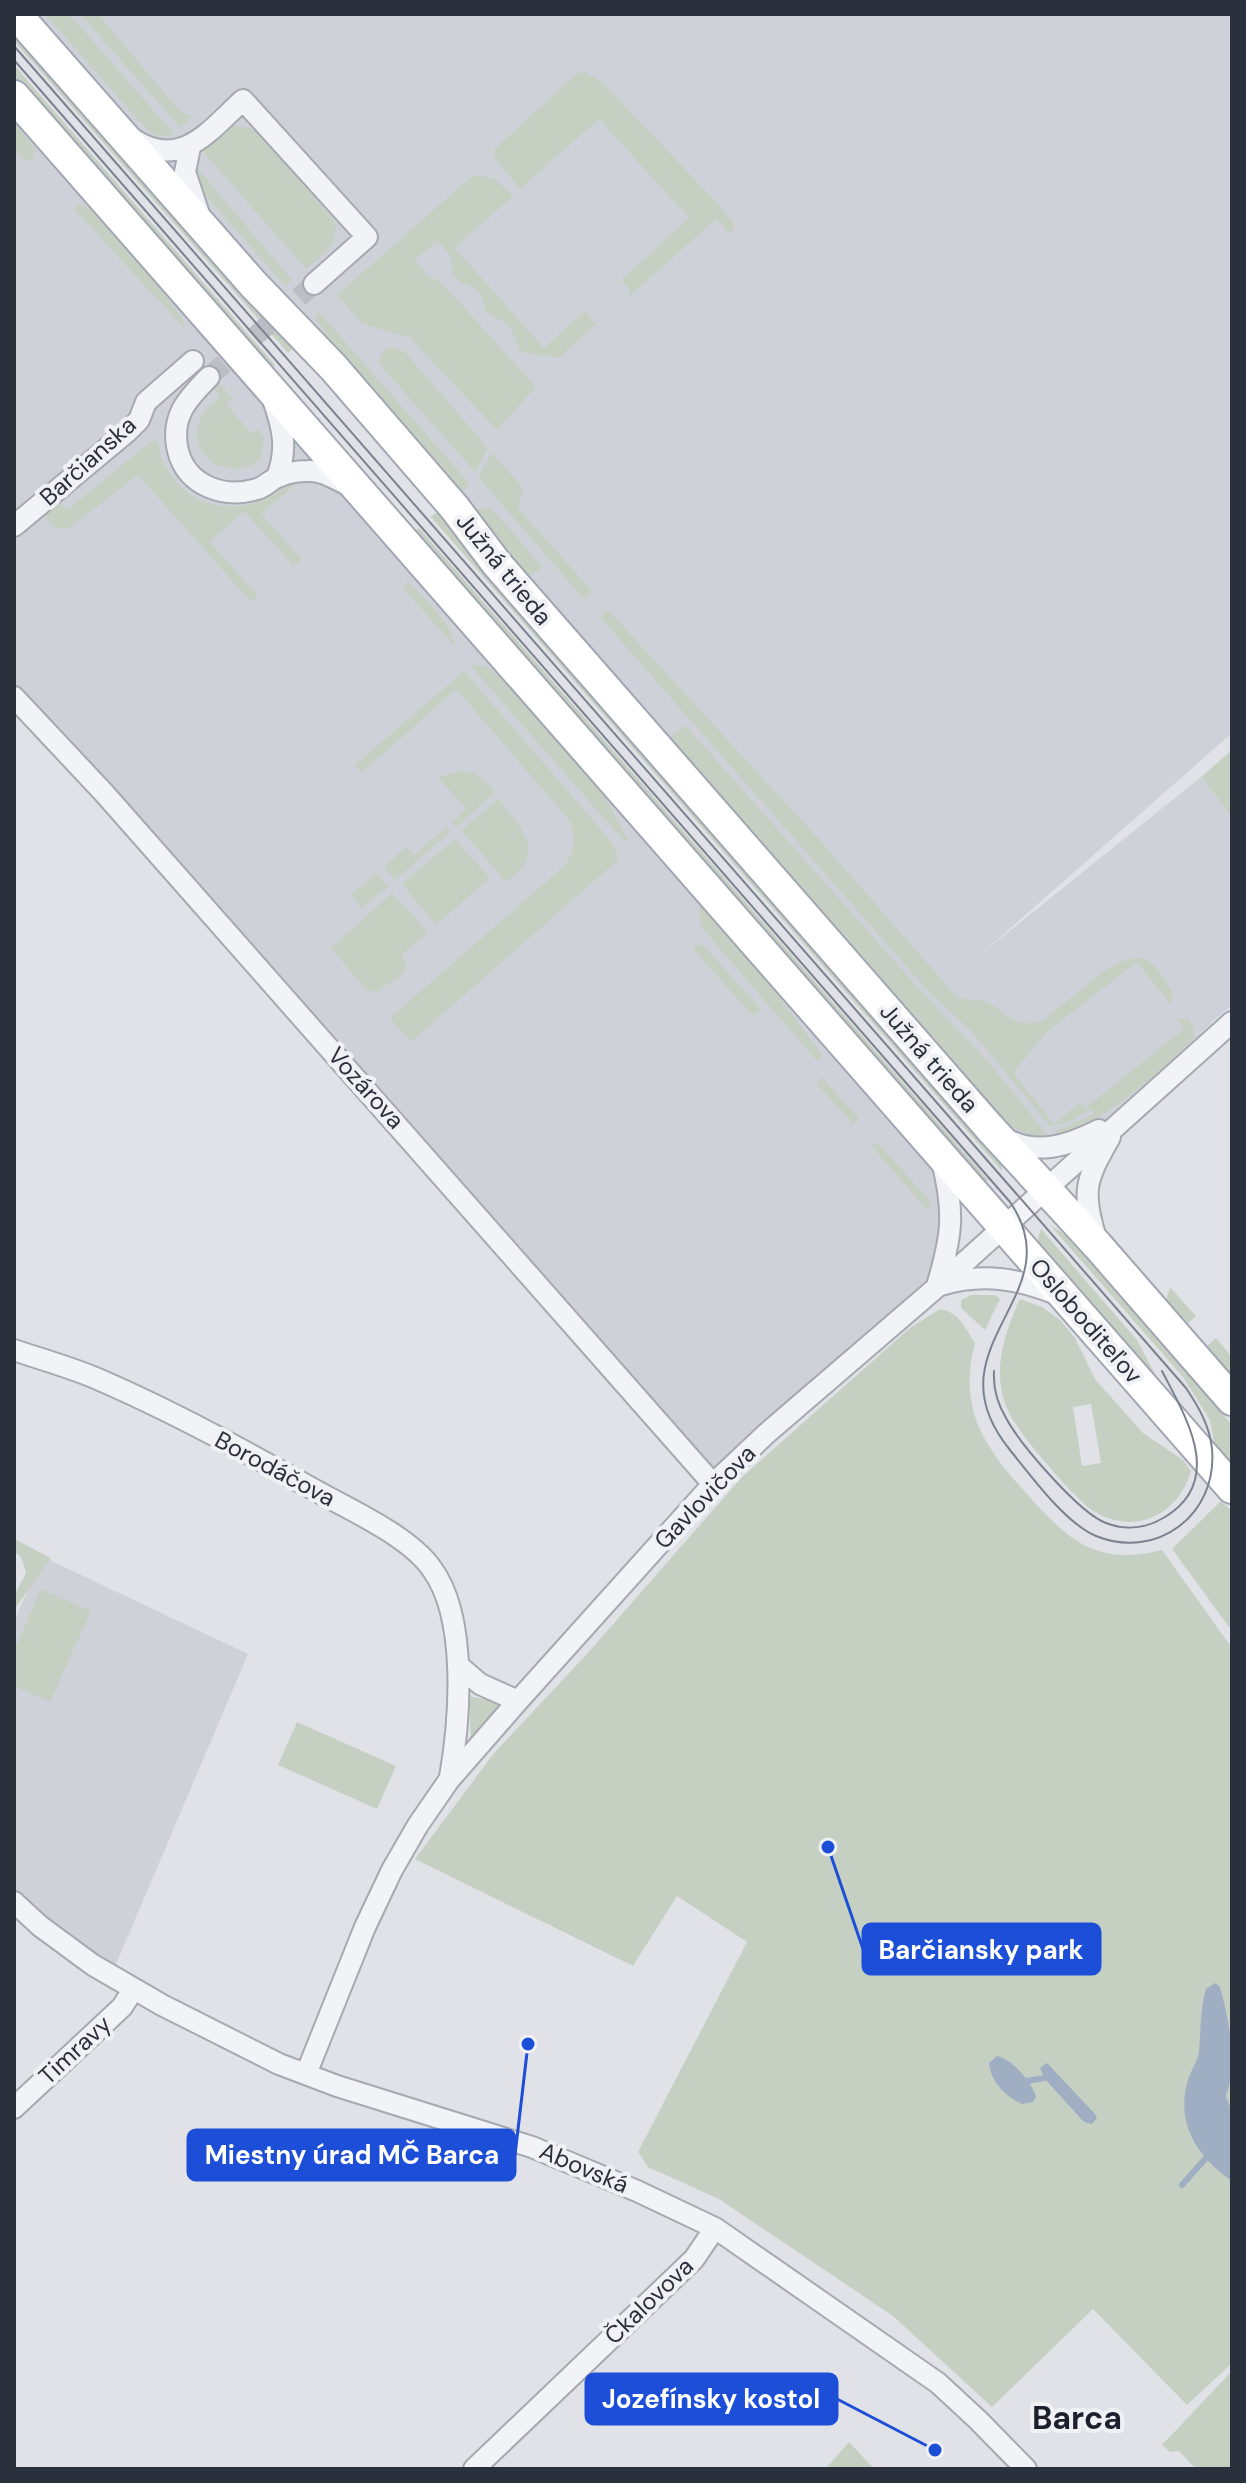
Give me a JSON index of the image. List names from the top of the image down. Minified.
{"streets":{"main road":["Južná trieda","Osloboditeľov"],"street":["Barčianska","Vozárova","Borodáčova","Gavlovičova","Timravy","Abovská","Čkalovova"]},"crossings":[["Vozárova","Gavlovičova"],["Osloboditeľov","Gavlovičova"],["Borodáčova","Gavlovičova"],["Gavlovičova","Abovská"],["Timravy","Abovská"],["Abovská","Čkalovova"]],"districts":["Barca"],"places":["Barčiansky park","Miestny úrad MČ Barca","Jozefínsky kostol"]}
